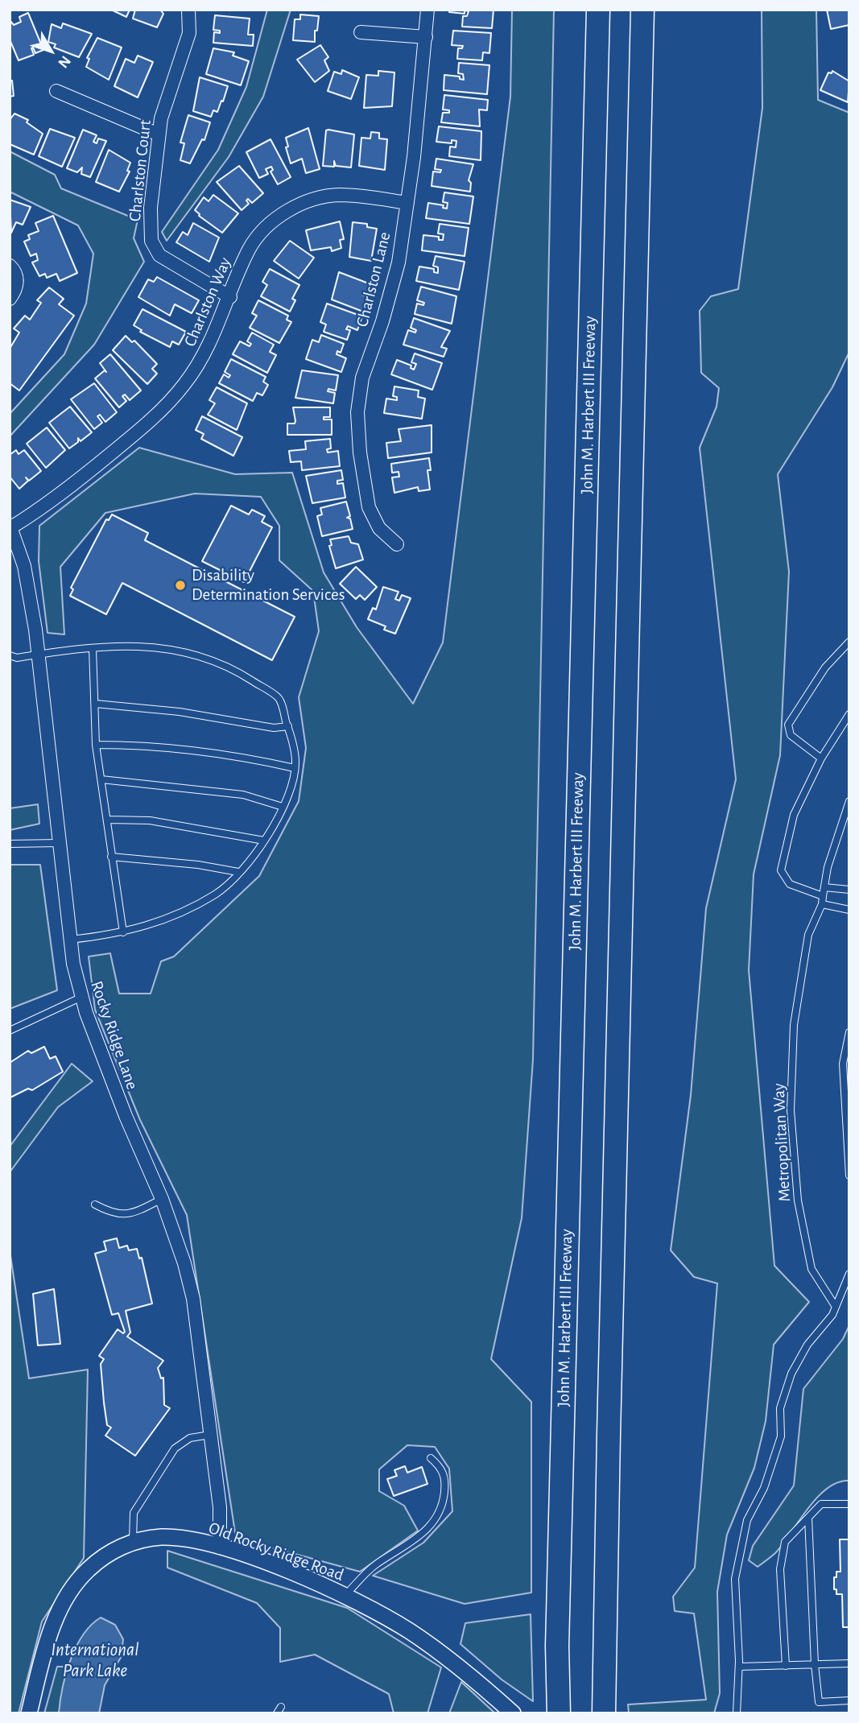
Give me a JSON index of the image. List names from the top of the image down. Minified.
{"streets":{"highway":["John M. Harbert III Freeway"],"street":["Charlston Court","Charlston Lane","Charlston Way","Rocky Ridge Lane","Old Rocky Ridge Road"],"lane":["Metropolitan Way"]},"crossings":[["Charlston Court","Charlston Way"],["Charlston Lane","Charlston Way"],["Charlston Way","Rocky Ridge Lane"],["Rocky Ridge Lane","Old Rocky Ridge Road"]],"water":["International Park Lake"],"places":["Disability Determination Services"],"north":"bottom right"}
